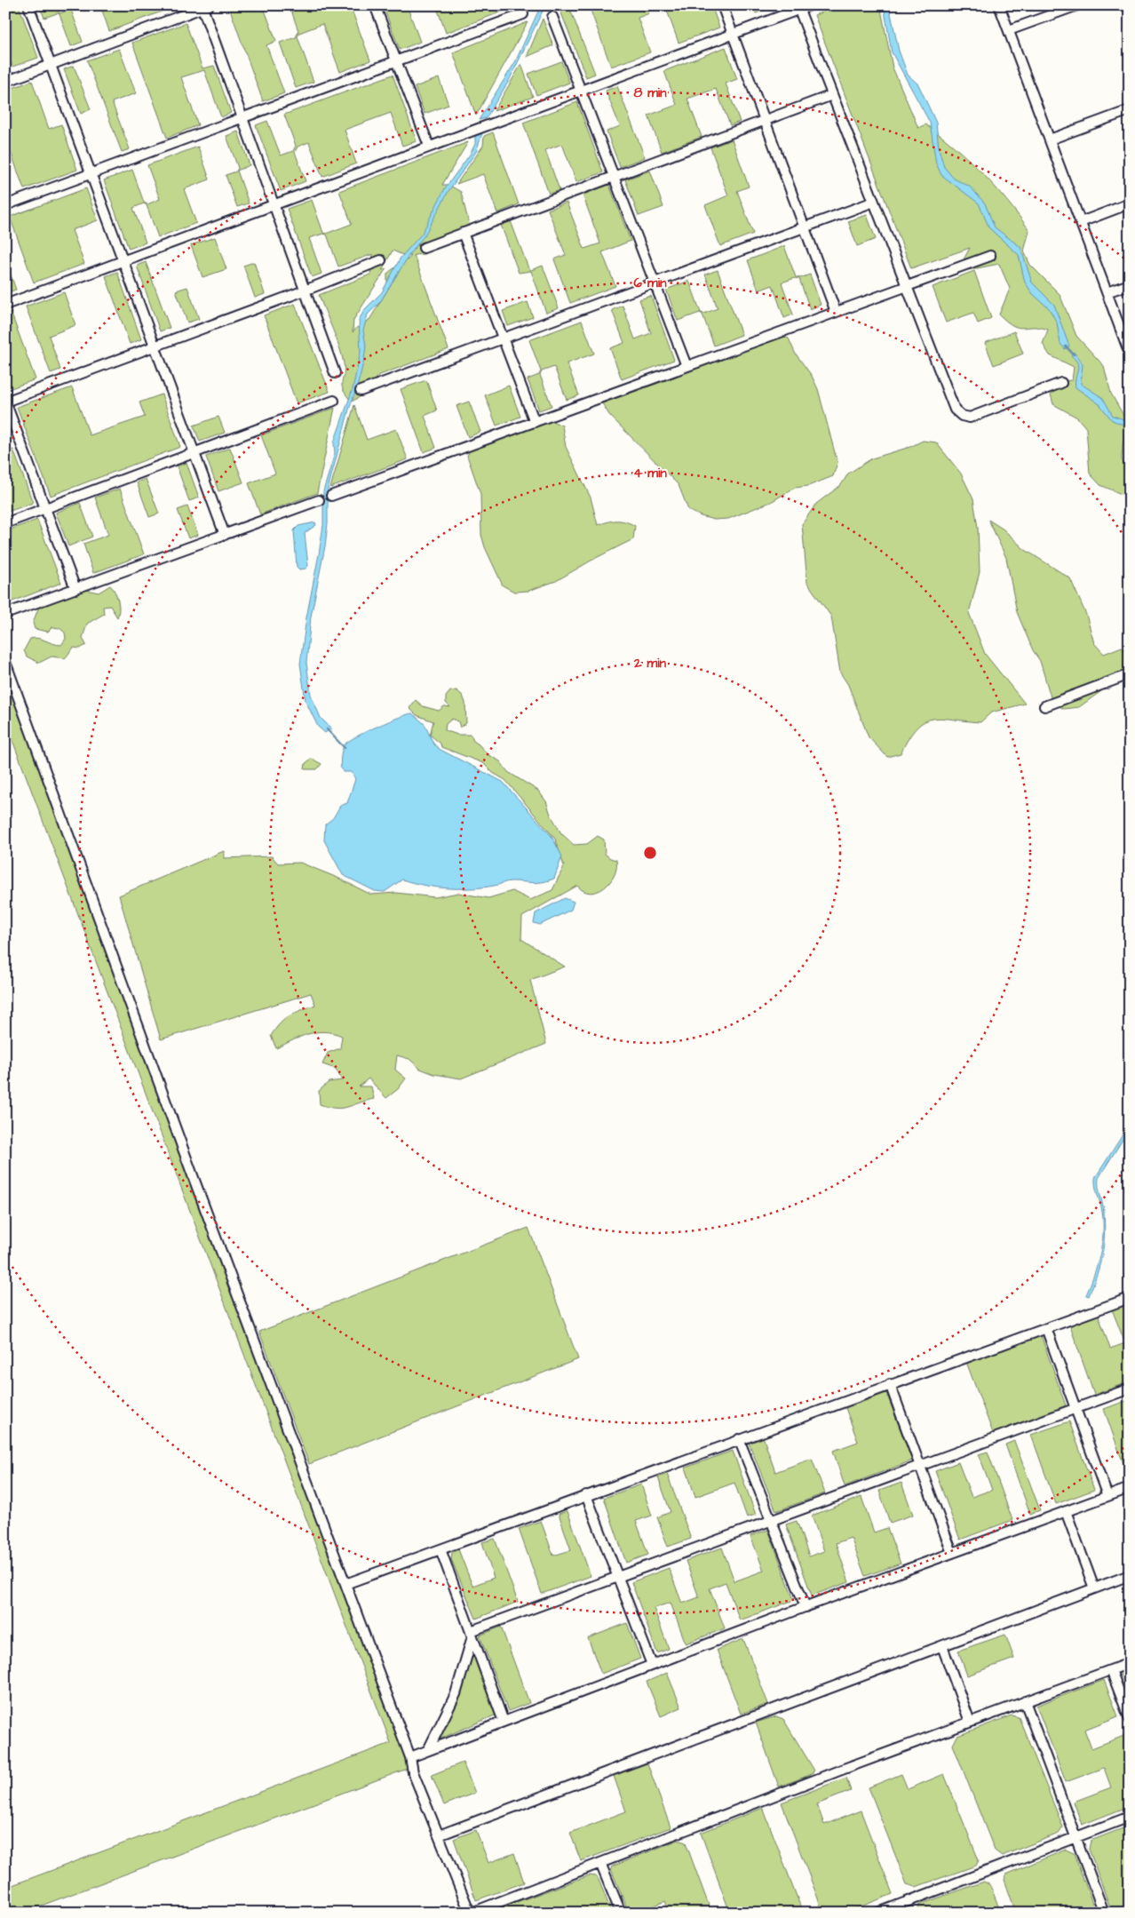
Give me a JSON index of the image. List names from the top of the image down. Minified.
{"rings":["8 min","6 min","4 min","2 min"]}
